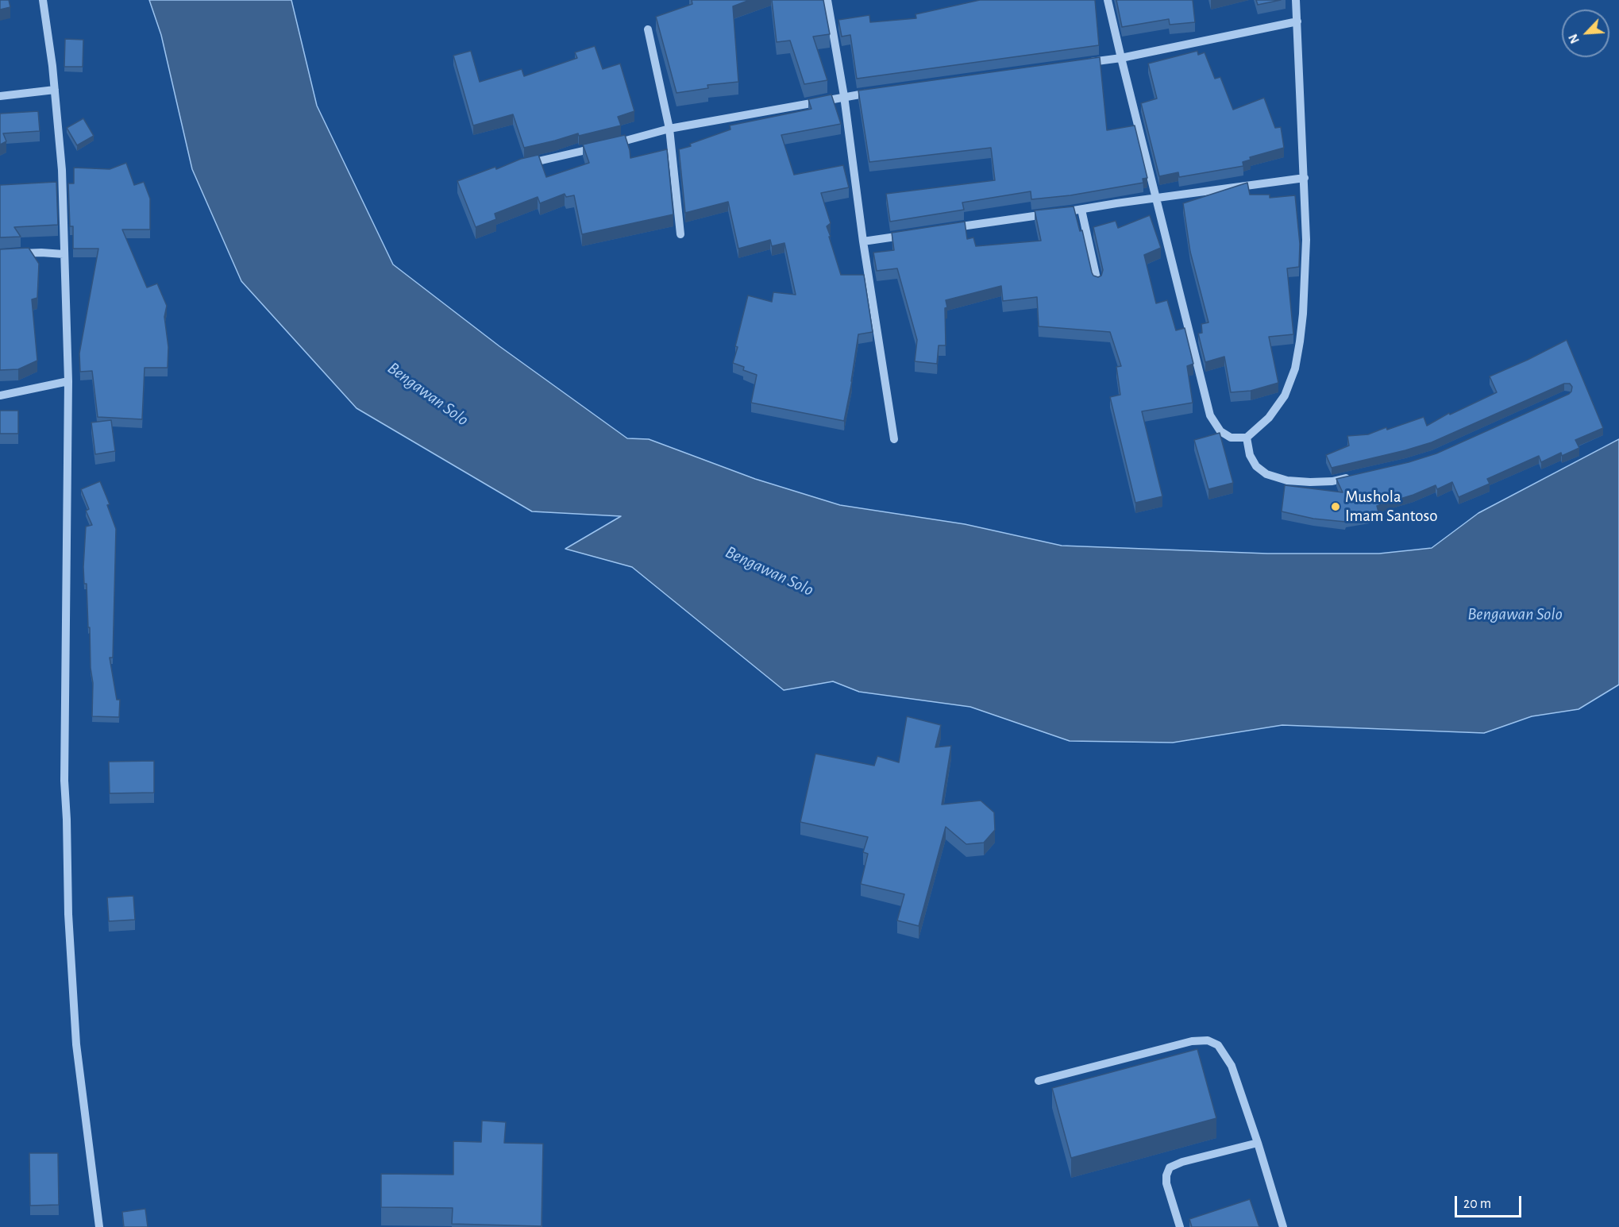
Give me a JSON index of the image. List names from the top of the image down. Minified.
{"water":["Bengawan Solo"],"places":["Mushola Imam Santoso"],"scale_bar":"20 m","north":"bottom left"}
